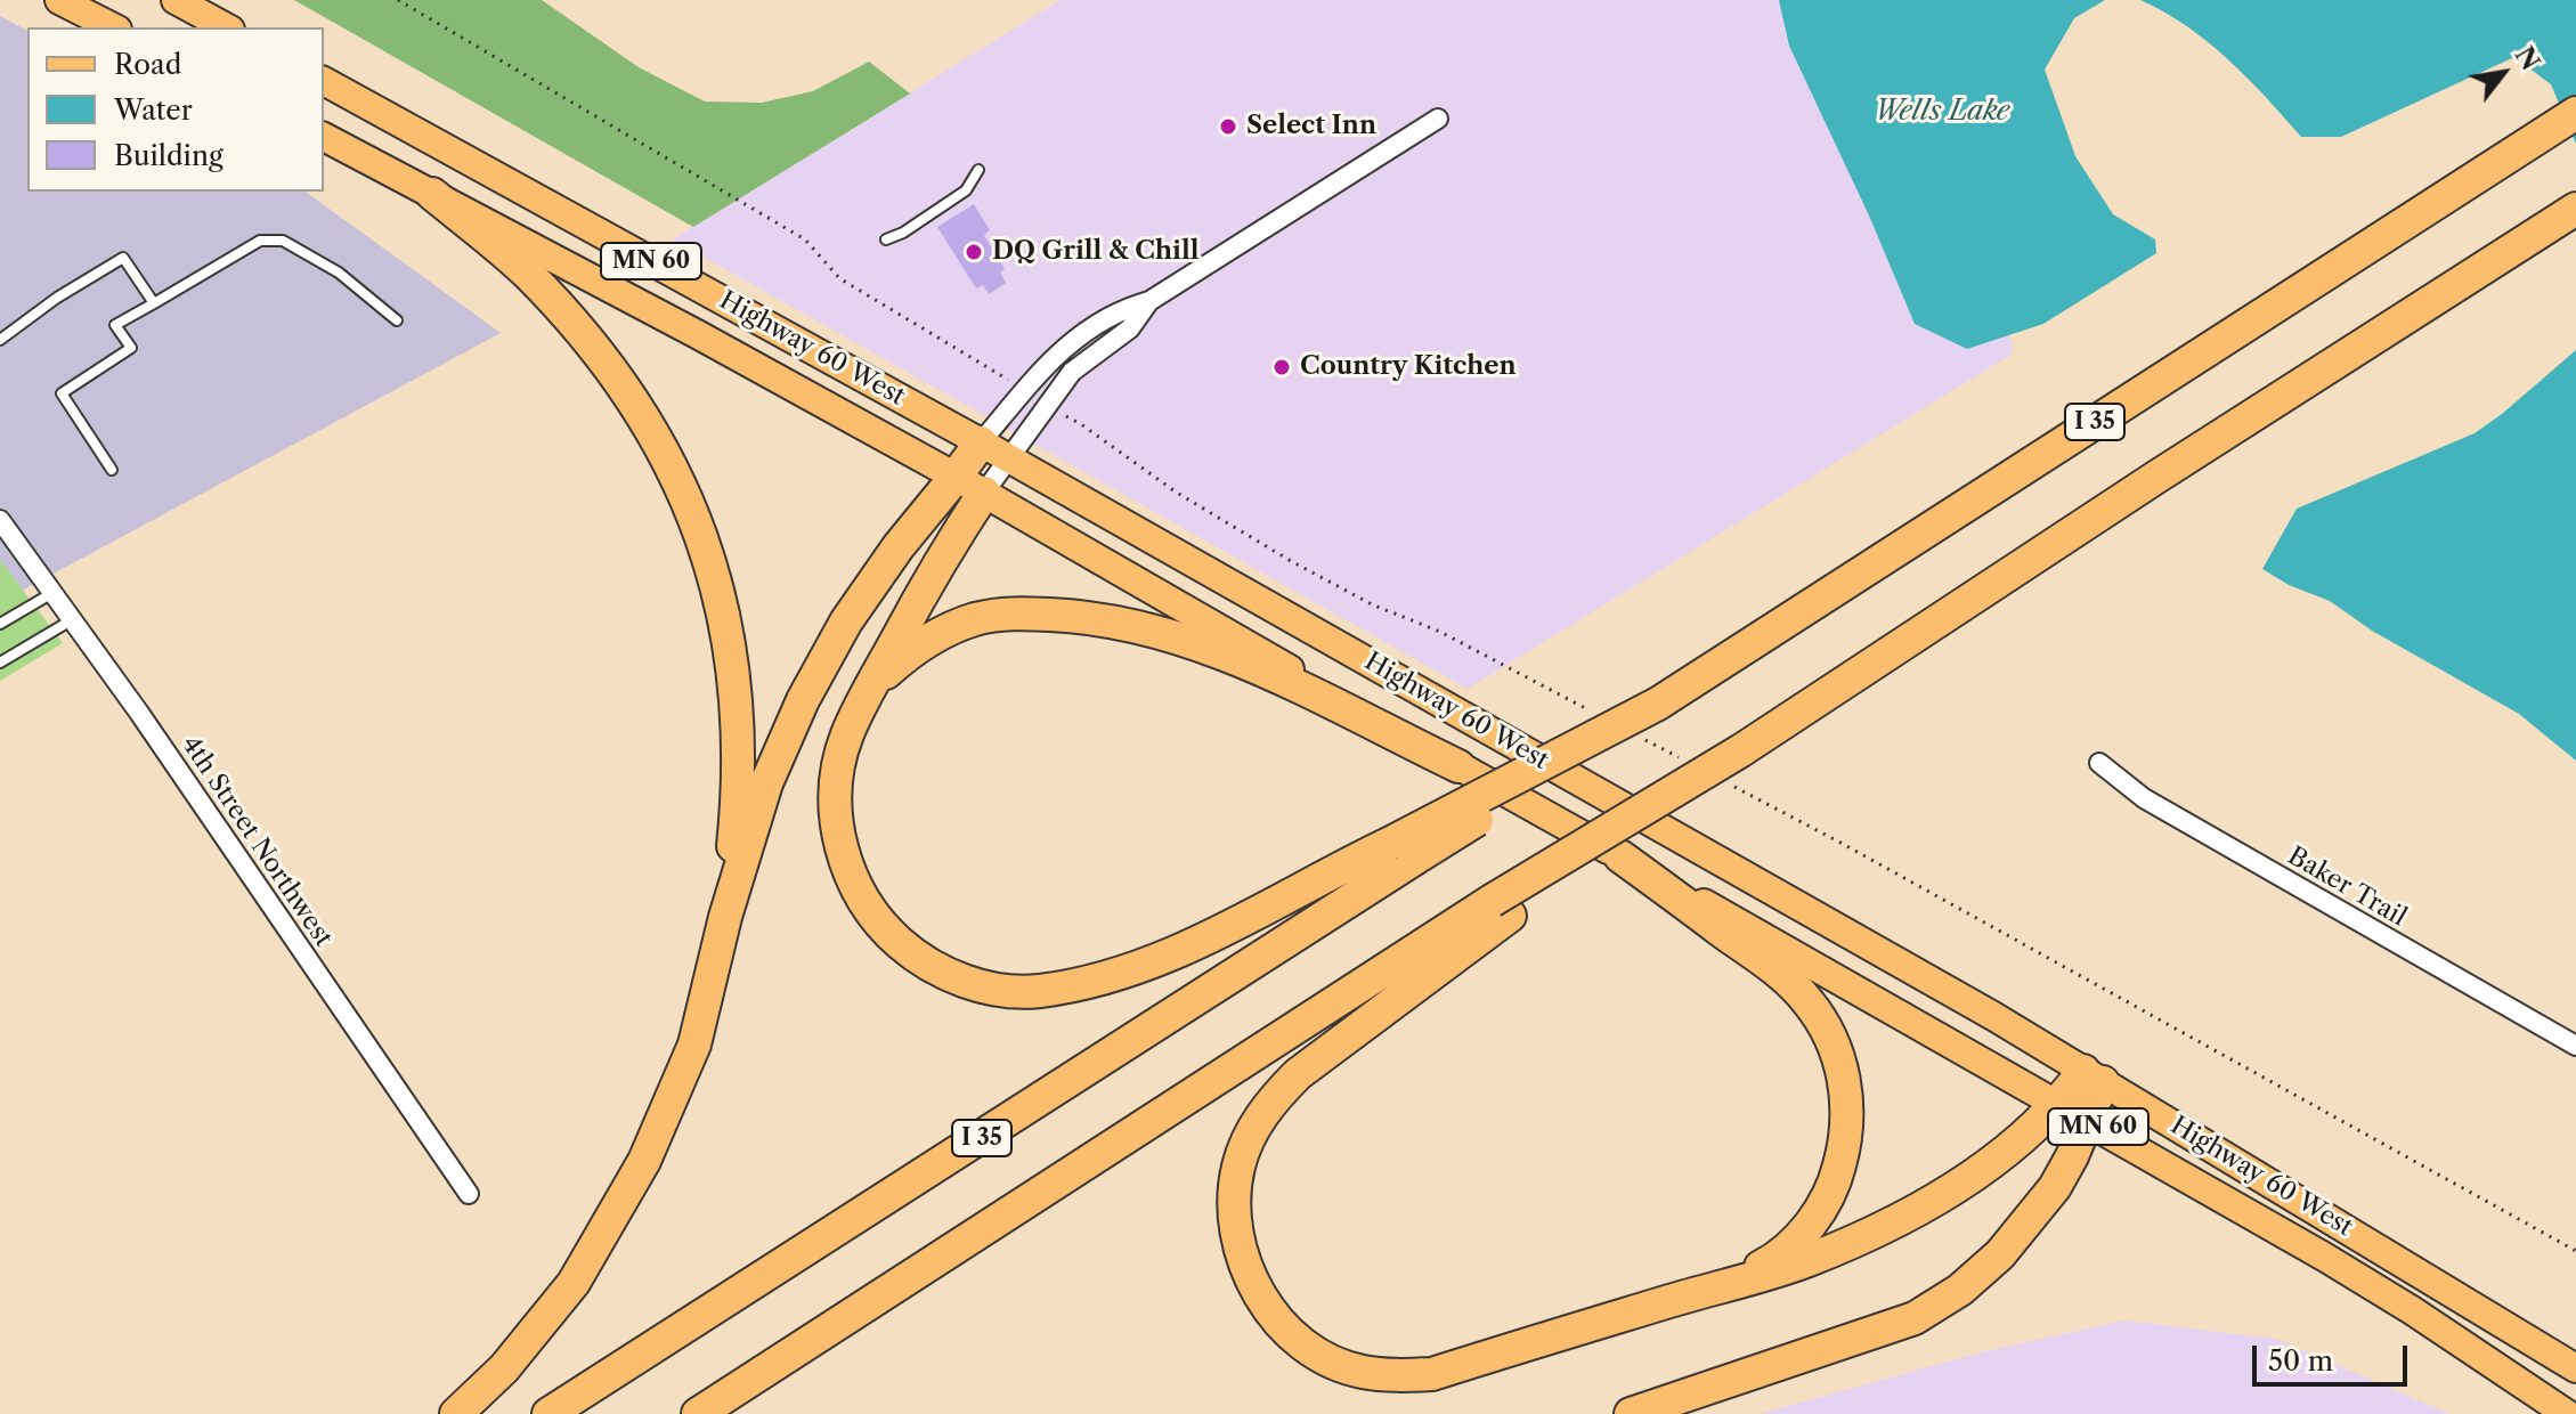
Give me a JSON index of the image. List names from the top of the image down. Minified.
{"streets":{"highway":["I 35"],"main road":["MN 60","Highway 60 West"],"street":["4th Street Northwest","Baker Trail"]},"water":["Wells Lake"],"places":["Select Inn","DQ Grill & Chill","Country Kitchen"],"legend":["Road","Water","Building"],"scale_bar":"50 m","north":"top right"}
